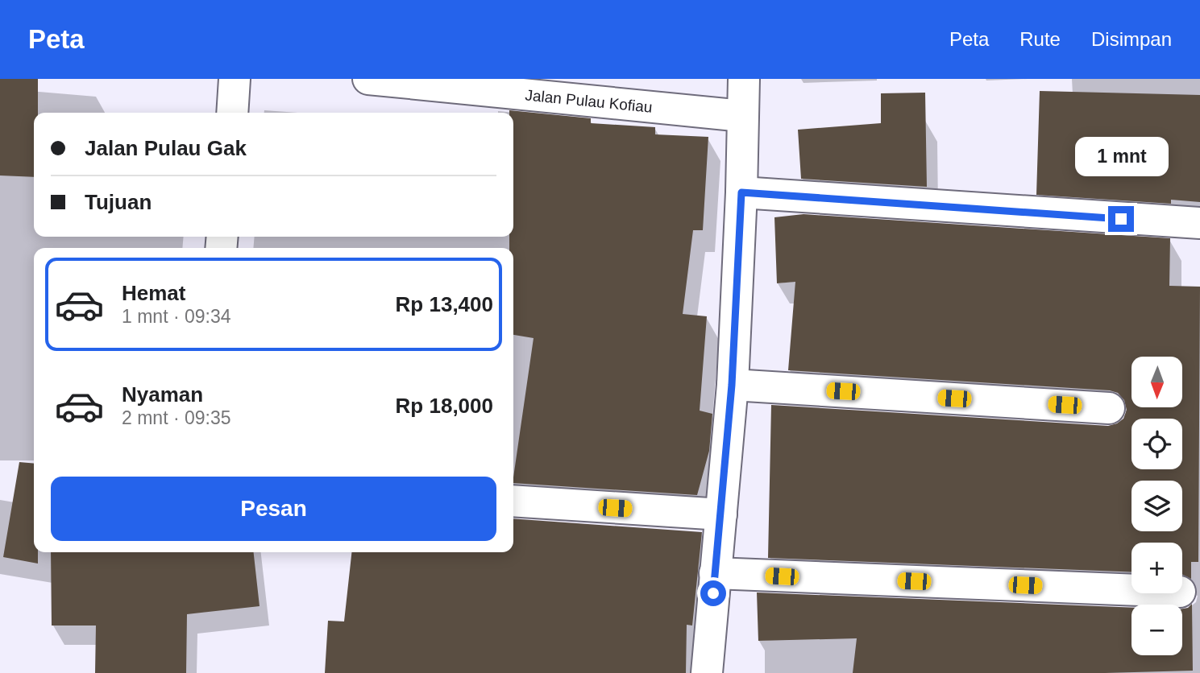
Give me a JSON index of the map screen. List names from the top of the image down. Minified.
{"streets":{"street":["Jalan Pulau Kofiau"]},"north":"bottom","page":{"header":"Peta","nav":["Peta","Rute","Disimpan"],"banner":["Jalan Pulau Gak","Tujuan"],"bubble":"1 mnt","list":[{"name":"Hemat","note":"1 mnt · 09:34","value":"Rp 13,400"},{"name":"Nyaman","note":"2 mnt · 09:35","value":"Rp 18,000"}],"map_buttons":["+","−"],"buttons":"Pesan"}}
